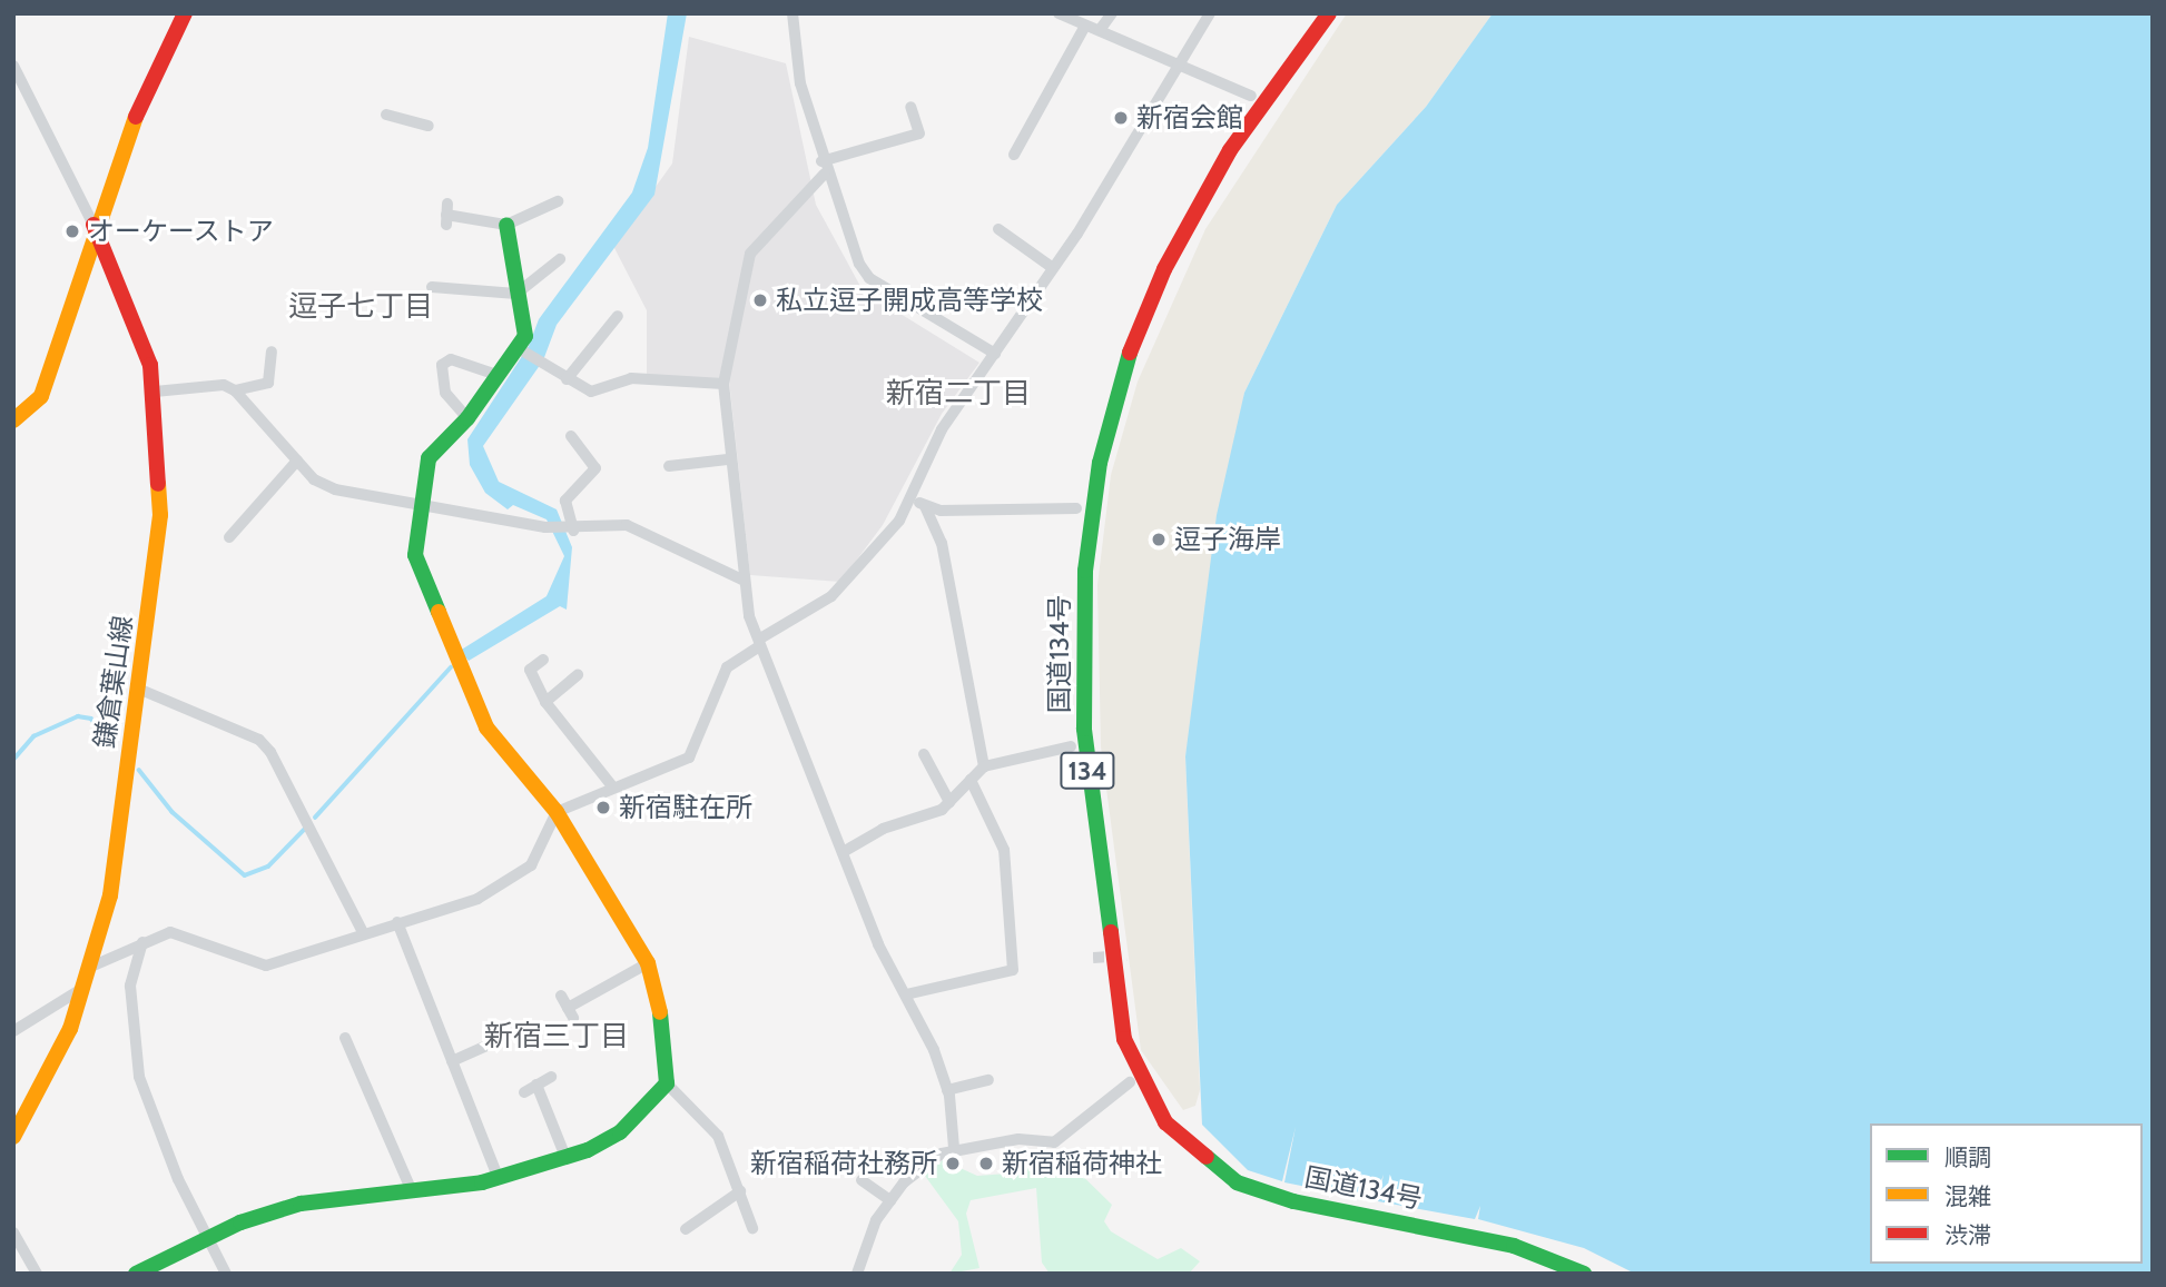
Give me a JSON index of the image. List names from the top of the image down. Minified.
{"streets":{"main road":["国道134号","鎌倉葉山線","134"]},"districts":["逗子七丁目","新宿二丁目","新宿三丁目"],"places":["新宿会館","オーケーストア","私立逗子開成高等学校","逗子海岸","新宿駐在所","新宿稲荷社務所","新宿稲荷神社"],"legend":["順調","混雑","渋滞"]}
